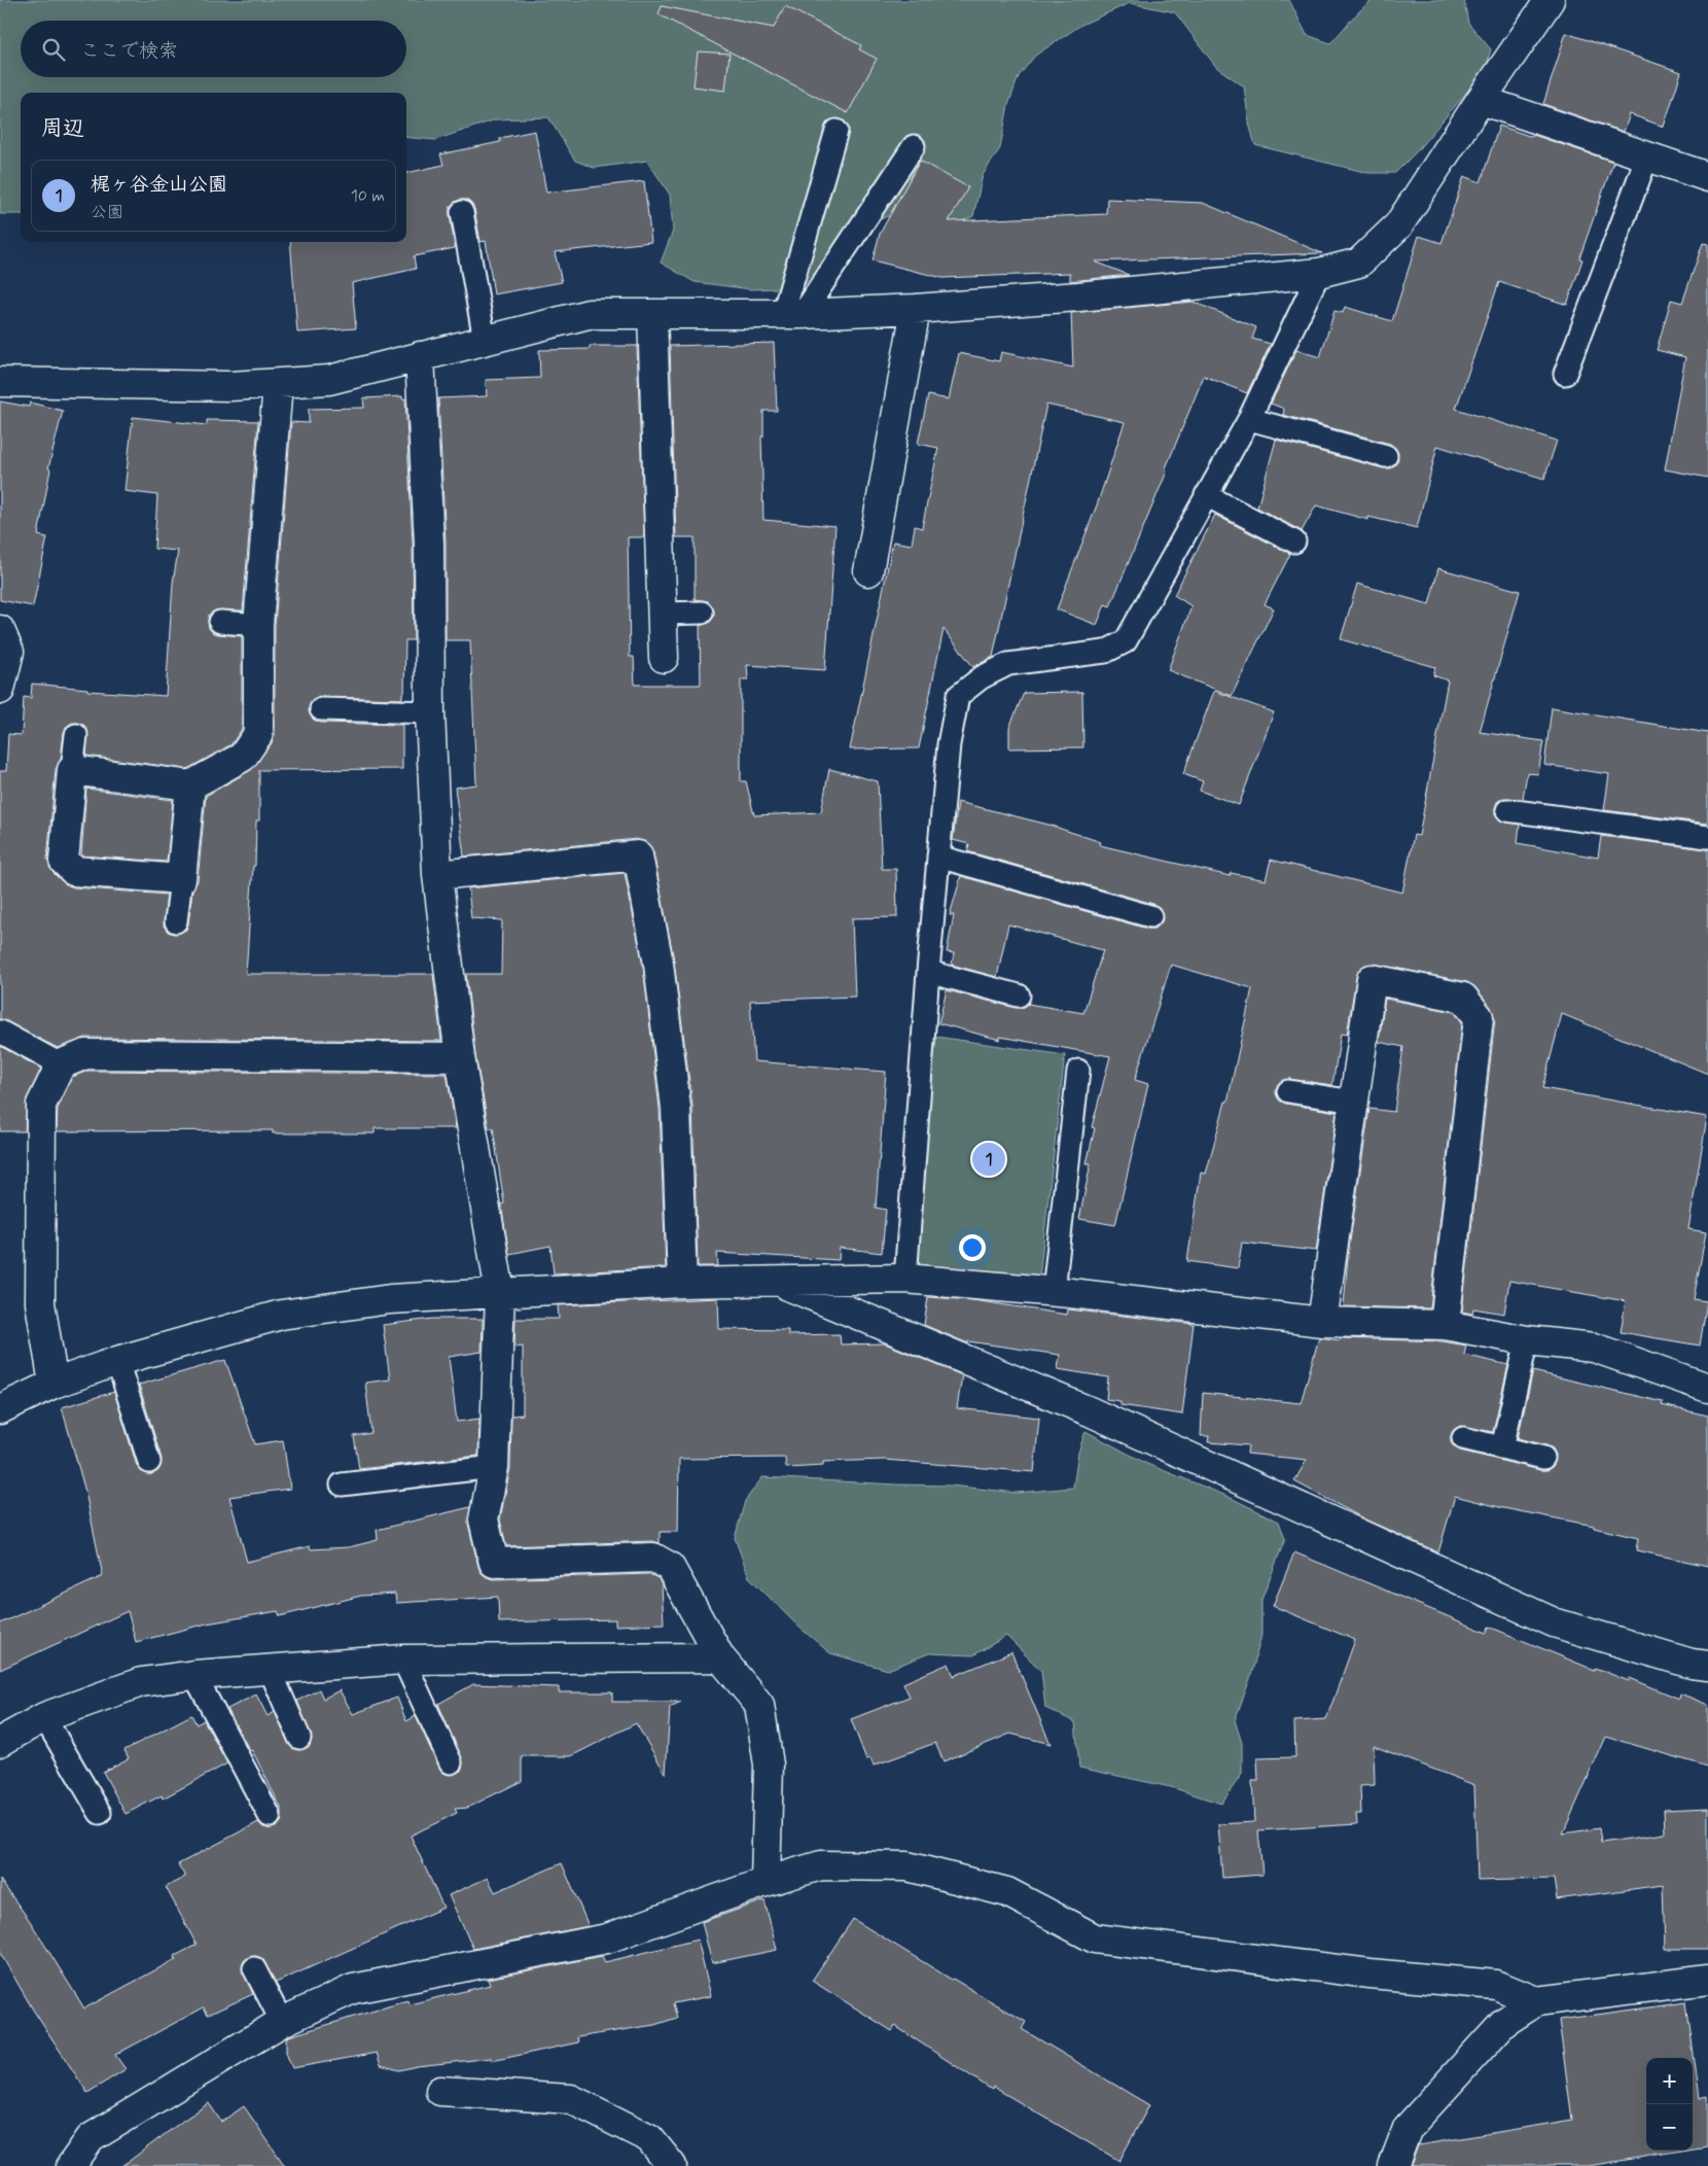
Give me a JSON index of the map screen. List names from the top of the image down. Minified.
{"page":{"search":"ここで検索","heading":"周辺","list":[{"mark":"1","name":"梶ヶ谷金山公園","note":"公園","value":"10 m"}],"pins":"1","map_buttons":["+","−"]}}
